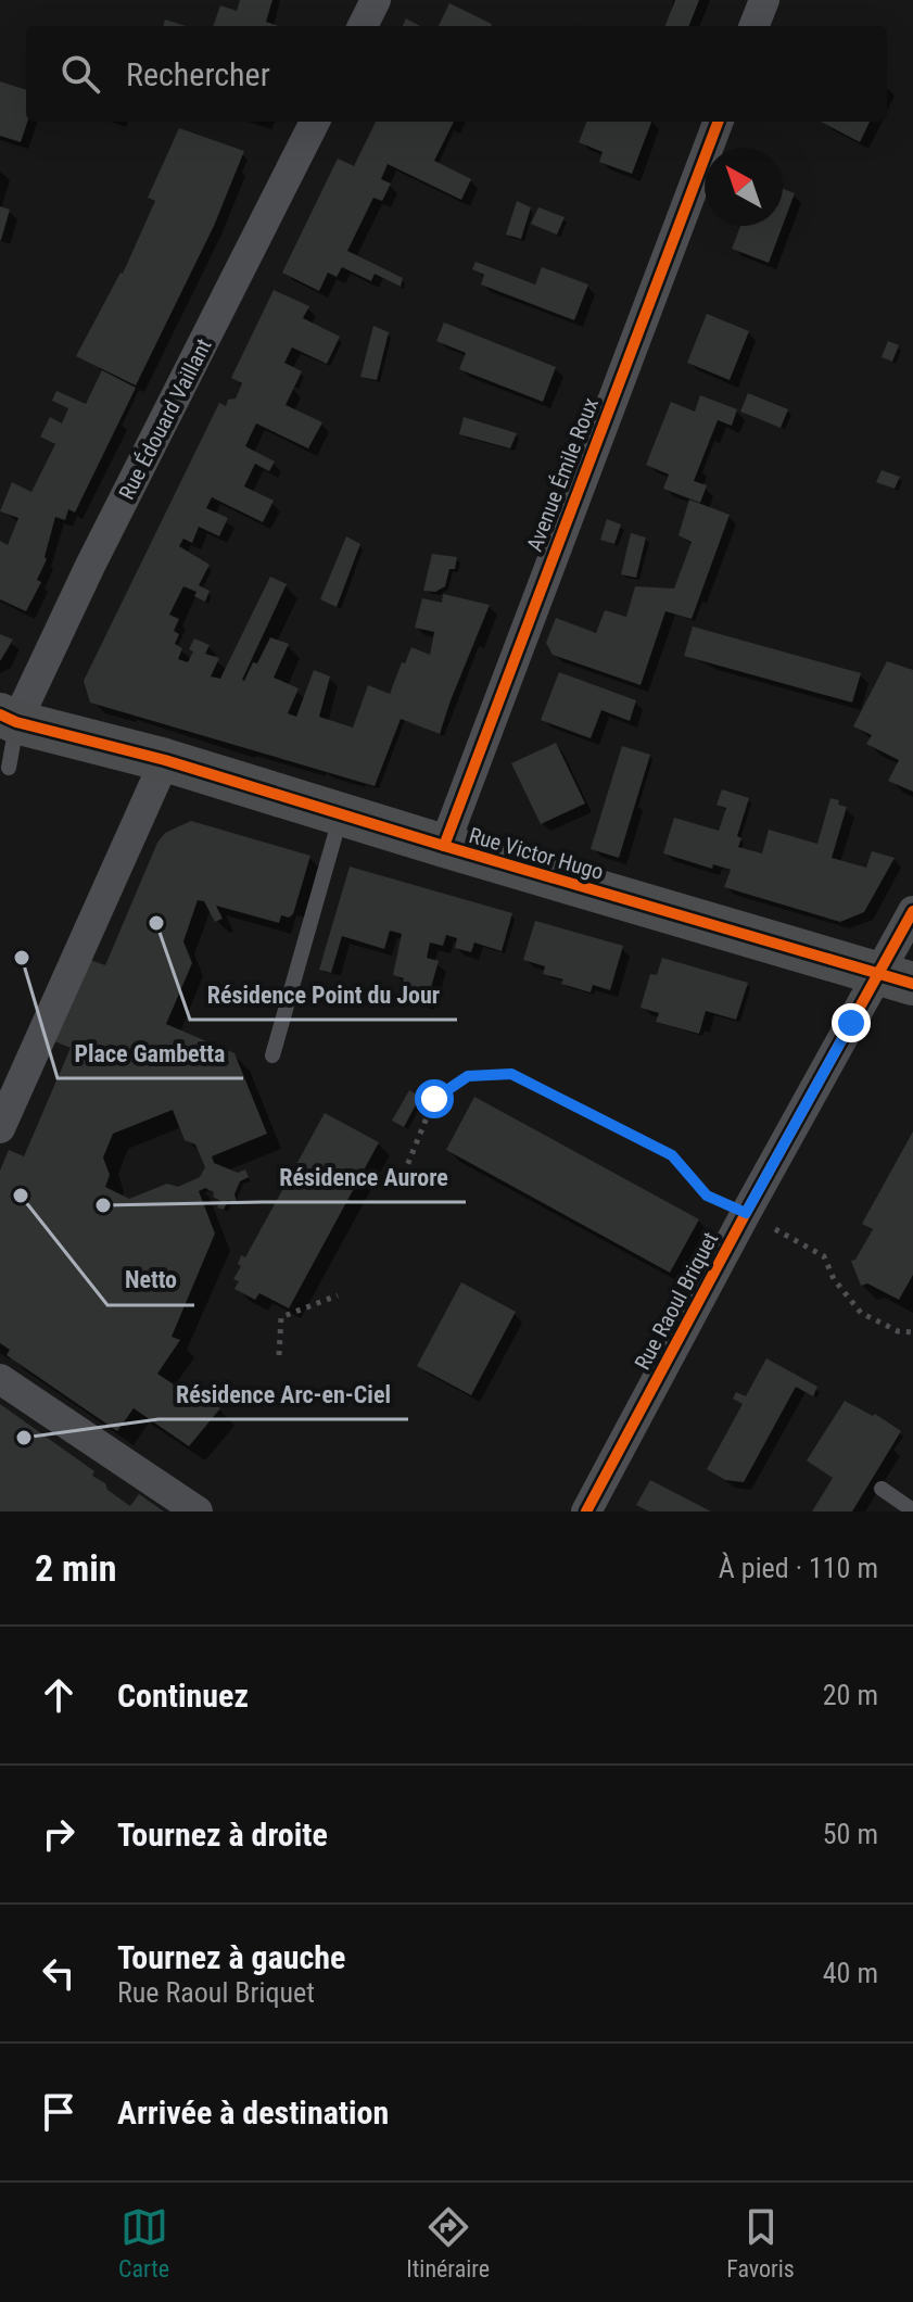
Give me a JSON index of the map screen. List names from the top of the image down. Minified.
{"streets":{"street":["Rue Édouard Vaillant","Avenue Émile Roux","Rue Victor Hugo","Rue Raoul Briquet"]},"crossings":[["Rue Édouard Vaillant","Rue Victor Hugo"],["Avenue Émile Roux","Rue Victor Hugo"],["Rue Victor Hugo","Rue Raoul Briquet"]],"places":["Résidence Point du Jour","Place Gambetta","Netto","Résidence Aurore","Résidence Arc-en-Ciel"],"north":"top left","page":{"search":"Rechercher","heading":["2 min","À pied · 110 m"],"list":[["Continuez","20 m"],["Tournez à droite","50 m"],["Tournez à gauche","Rue Raoul Briquet","40 m"],"Arrivée à destination"],"nav":["Carte","Itinéraire","Favoris"]}}
